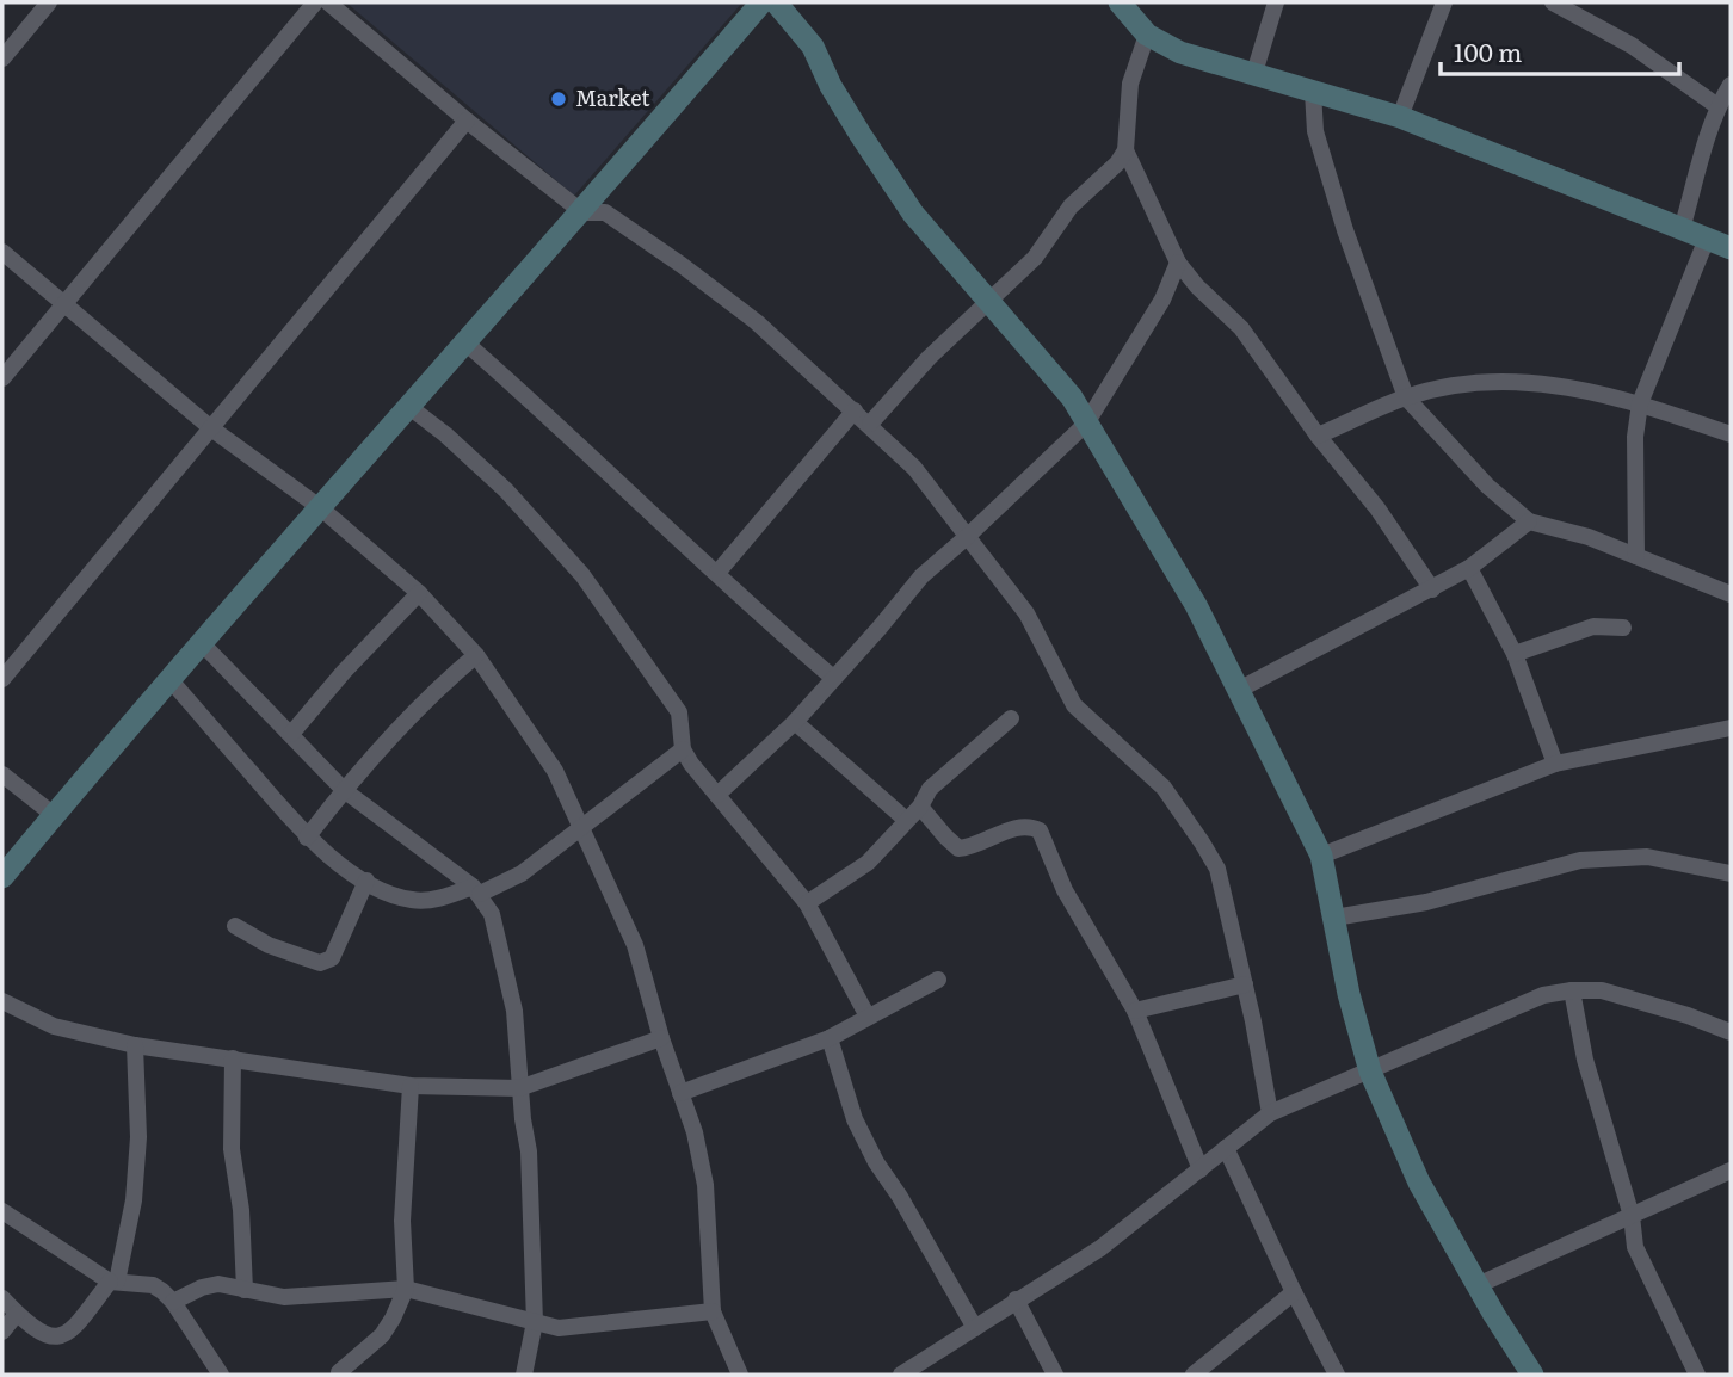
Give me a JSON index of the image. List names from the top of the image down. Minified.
{"places":["Market"],"scale_bar":"100 m"}
